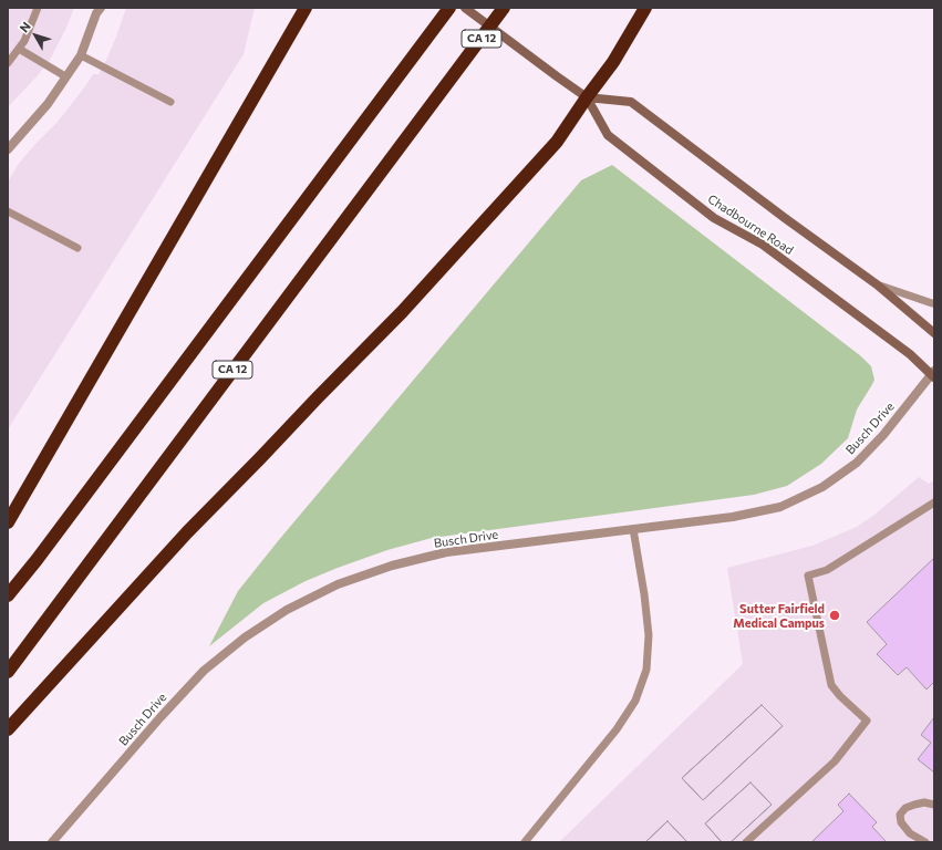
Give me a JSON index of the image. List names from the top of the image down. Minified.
{"streets":{"highway":["CA 12"],"main road":["Chadbourne Road"],"street":["Busch Drive"]},"crossings":[["Chadbourne Road","Busch Drive"]],"places":["Sutter Fairfield Medical Campus"],"north":"top left"}
